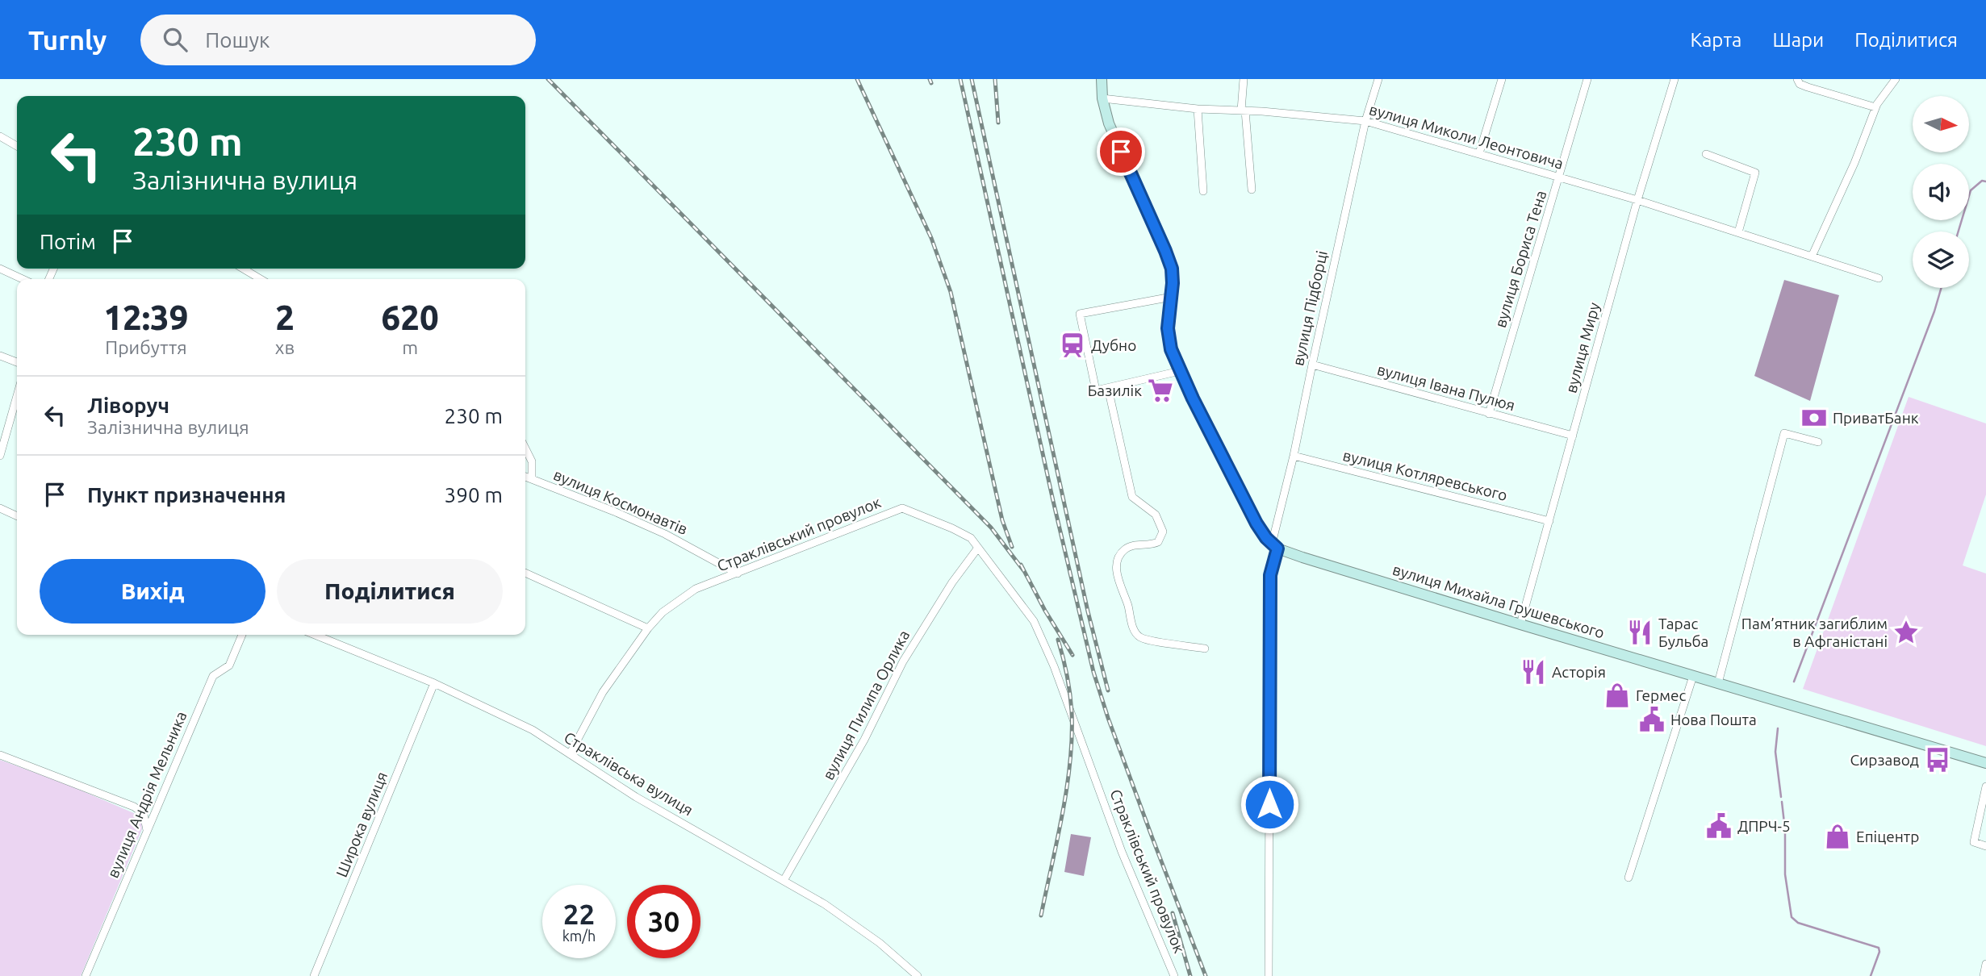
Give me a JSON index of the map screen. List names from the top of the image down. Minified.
{"streets":{"main road":["вулиця Михайла Грушевського"],"street":["вулиця Миколи Леонтовича","вулиця Бориса Тена","вулиця Підборці","вулиця Миру","вулиця Івана Пулюя","вулиця Котляревського","вулиця Космонавтів","Страклівський провулок","вулиця Пилипа Орлика","Страклівська вулиця","вулиця Андрія Мельника","Широка вулиця"]},"crossings":[["вулиця Миколи Леонтовича","вулиця Бориса Тена"],["вулиця Миколи Леонтовича","вулиця Підборці"],["вулиця Миколи Леонтовича","вулиця Миру"],["вулиця Бориса Тена","вулиця Івана Пулюя"],["вулиця Підборці","вулиця Івана Пулюя"],["вулиця Підборці","вулиця Котляревського"],["вулиця Підборці","вулиця Михайла Грушевського"],["вулиця Миру","вулиця Івана Пулюя"],["вулиця Миру","вулиця Котляревського"],["вулиця Миру","вулиця Михайла Грушевського"],["вулиця Космонавтів","Страклівський провулок"],["Страклівський провулок","вулиця Пилипа Орлика"],["Страклівський провулок","Страклівська вулиця"],["вулиця Пилипа Орлика","Страклівська вулиця"],["Страклівська вулиця","Широка вулиця"]],"places":{"station":["Дубно"],"supermarket":["Базилік"],"bank":["ПриватБанк"],"restaurant":["Тарас Бульба","Асторія"],"place":["Пам’ятник загиблим в Афганістані"],"shop":["Гермес","Епіцентр"],"public building":["Нова Пошта","ДПРЧ-5"],"bus stop":["Сирзавод"]},"north":"right","page":{"header":"Turnly","search":"Пошук","nav":["Карта","Шари","Поділитися"],"turn":["230 m","Залізнична вулиця"],"then":"Потім","eta":["12:39","Прибуття","2","хв","620","m"],"list":[{"name":"Ліворуч","note":"Залізнична вулиця","value":"230 m"},{"name":"Пункт призначення","value":"390 m"}],"buttons":["Вихід","Поділитися"],"speed":"22 km/h","limit":"30"}}
